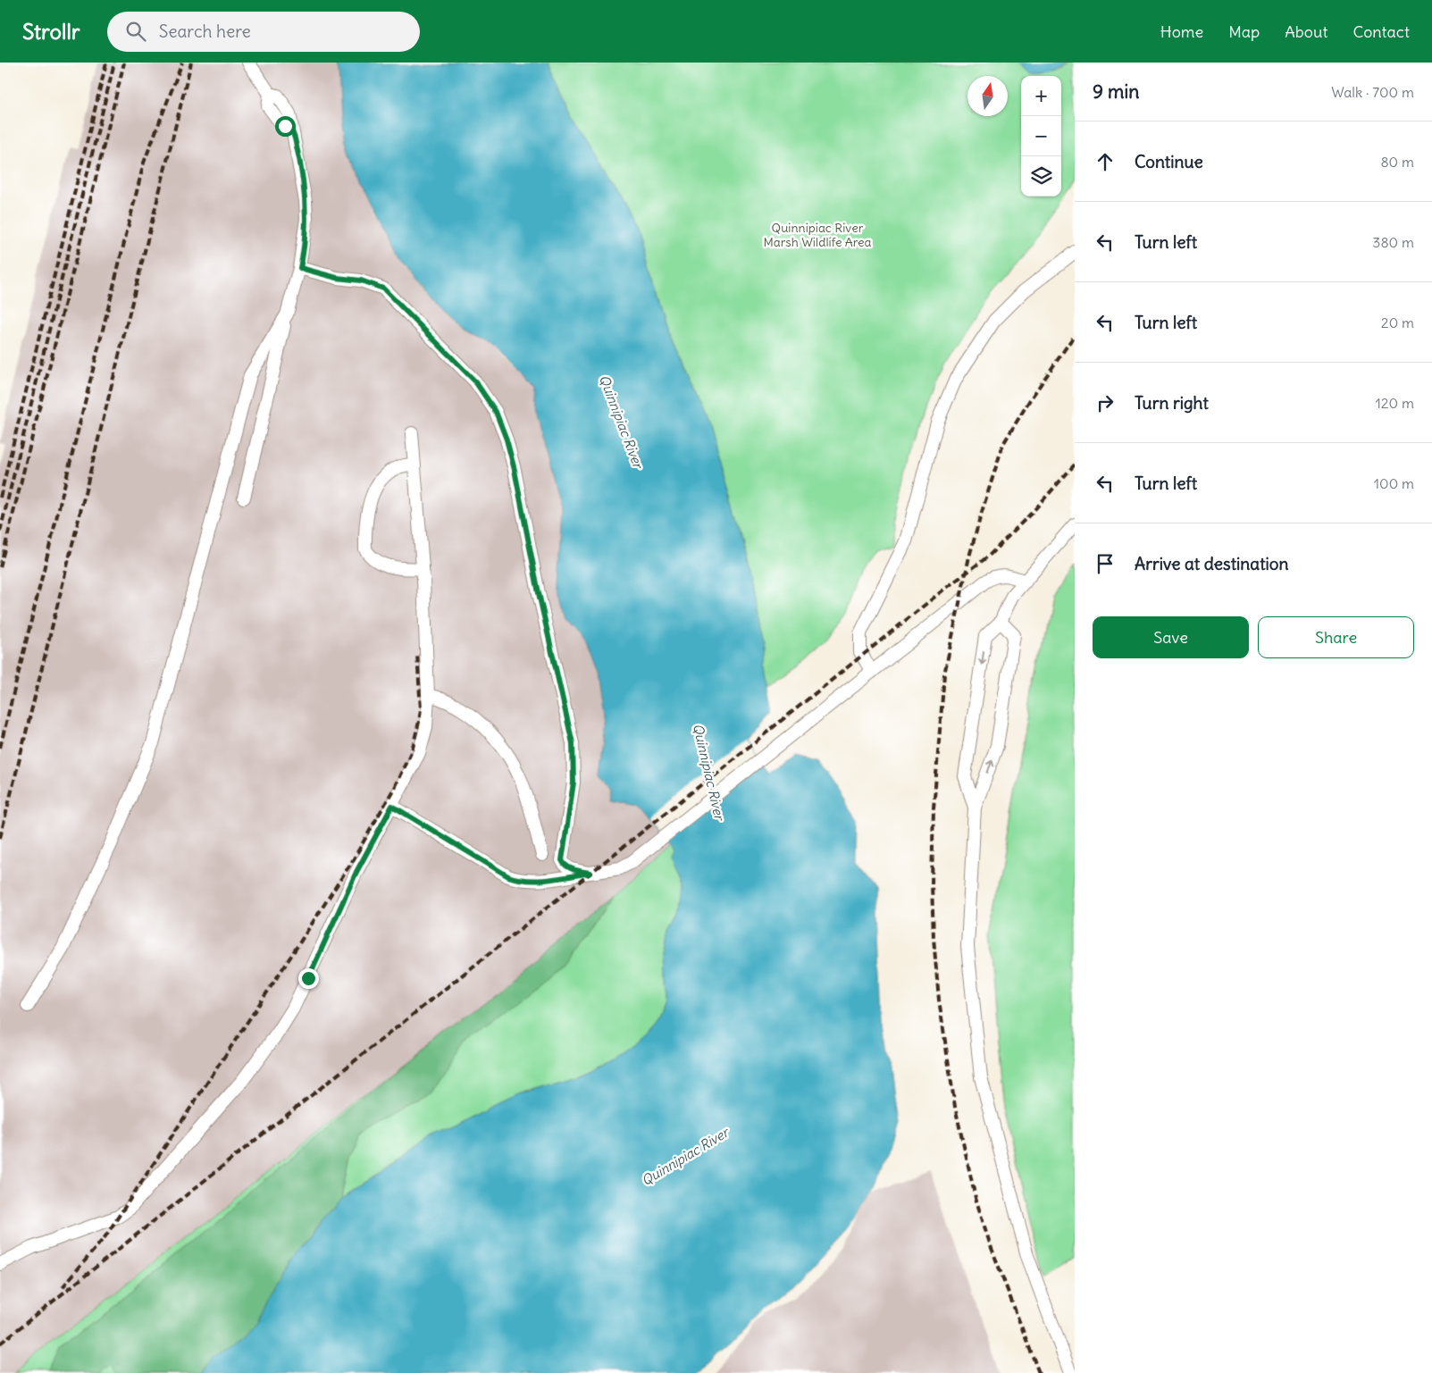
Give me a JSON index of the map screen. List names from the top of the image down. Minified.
{"water":["Quinnipiac River"],"parks":["Quinnipiac River Marsh Wildlife Area"],"north":"top","page":{"header":"Strollr","search":"Search here","nav":["Home","Map","About","Contact"],"heading":["9 min","Walk · 700 m"],"map_buttons":["+","−"],"list":[["Continue","80 m"],["Turn left","380 m"],["Turn left","20 m"],["Turn right","120 m"],["Turn left","100 m"],"Arrive at destination"],"buttons":["Save","Share"]}}
